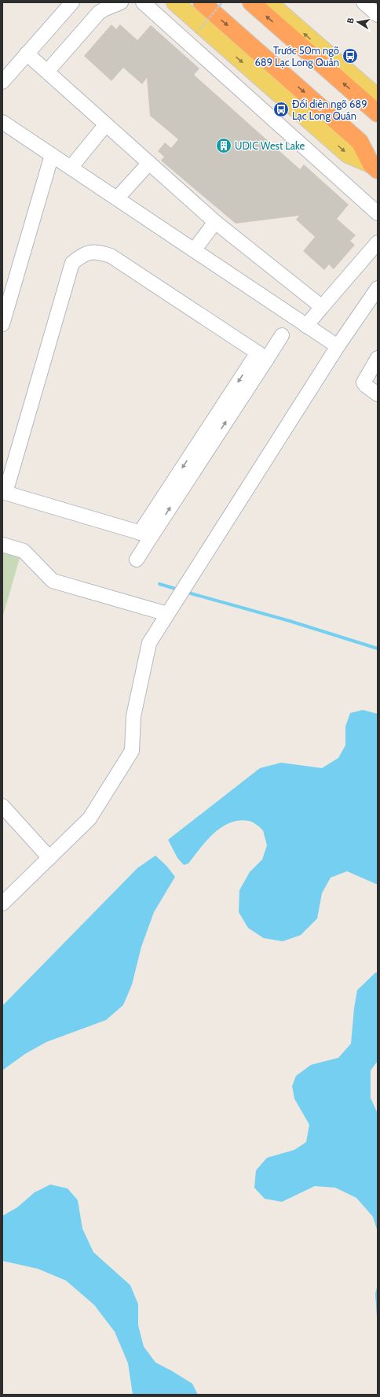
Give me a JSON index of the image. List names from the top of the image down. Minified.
{"places":{"bus stop":["Trước 50m ngõ 689 Lạc Long Quân","Đối diện ngõ 689 Lạc Long Quân"],"building":["UDIC West Lake"]},"north":"left"}
